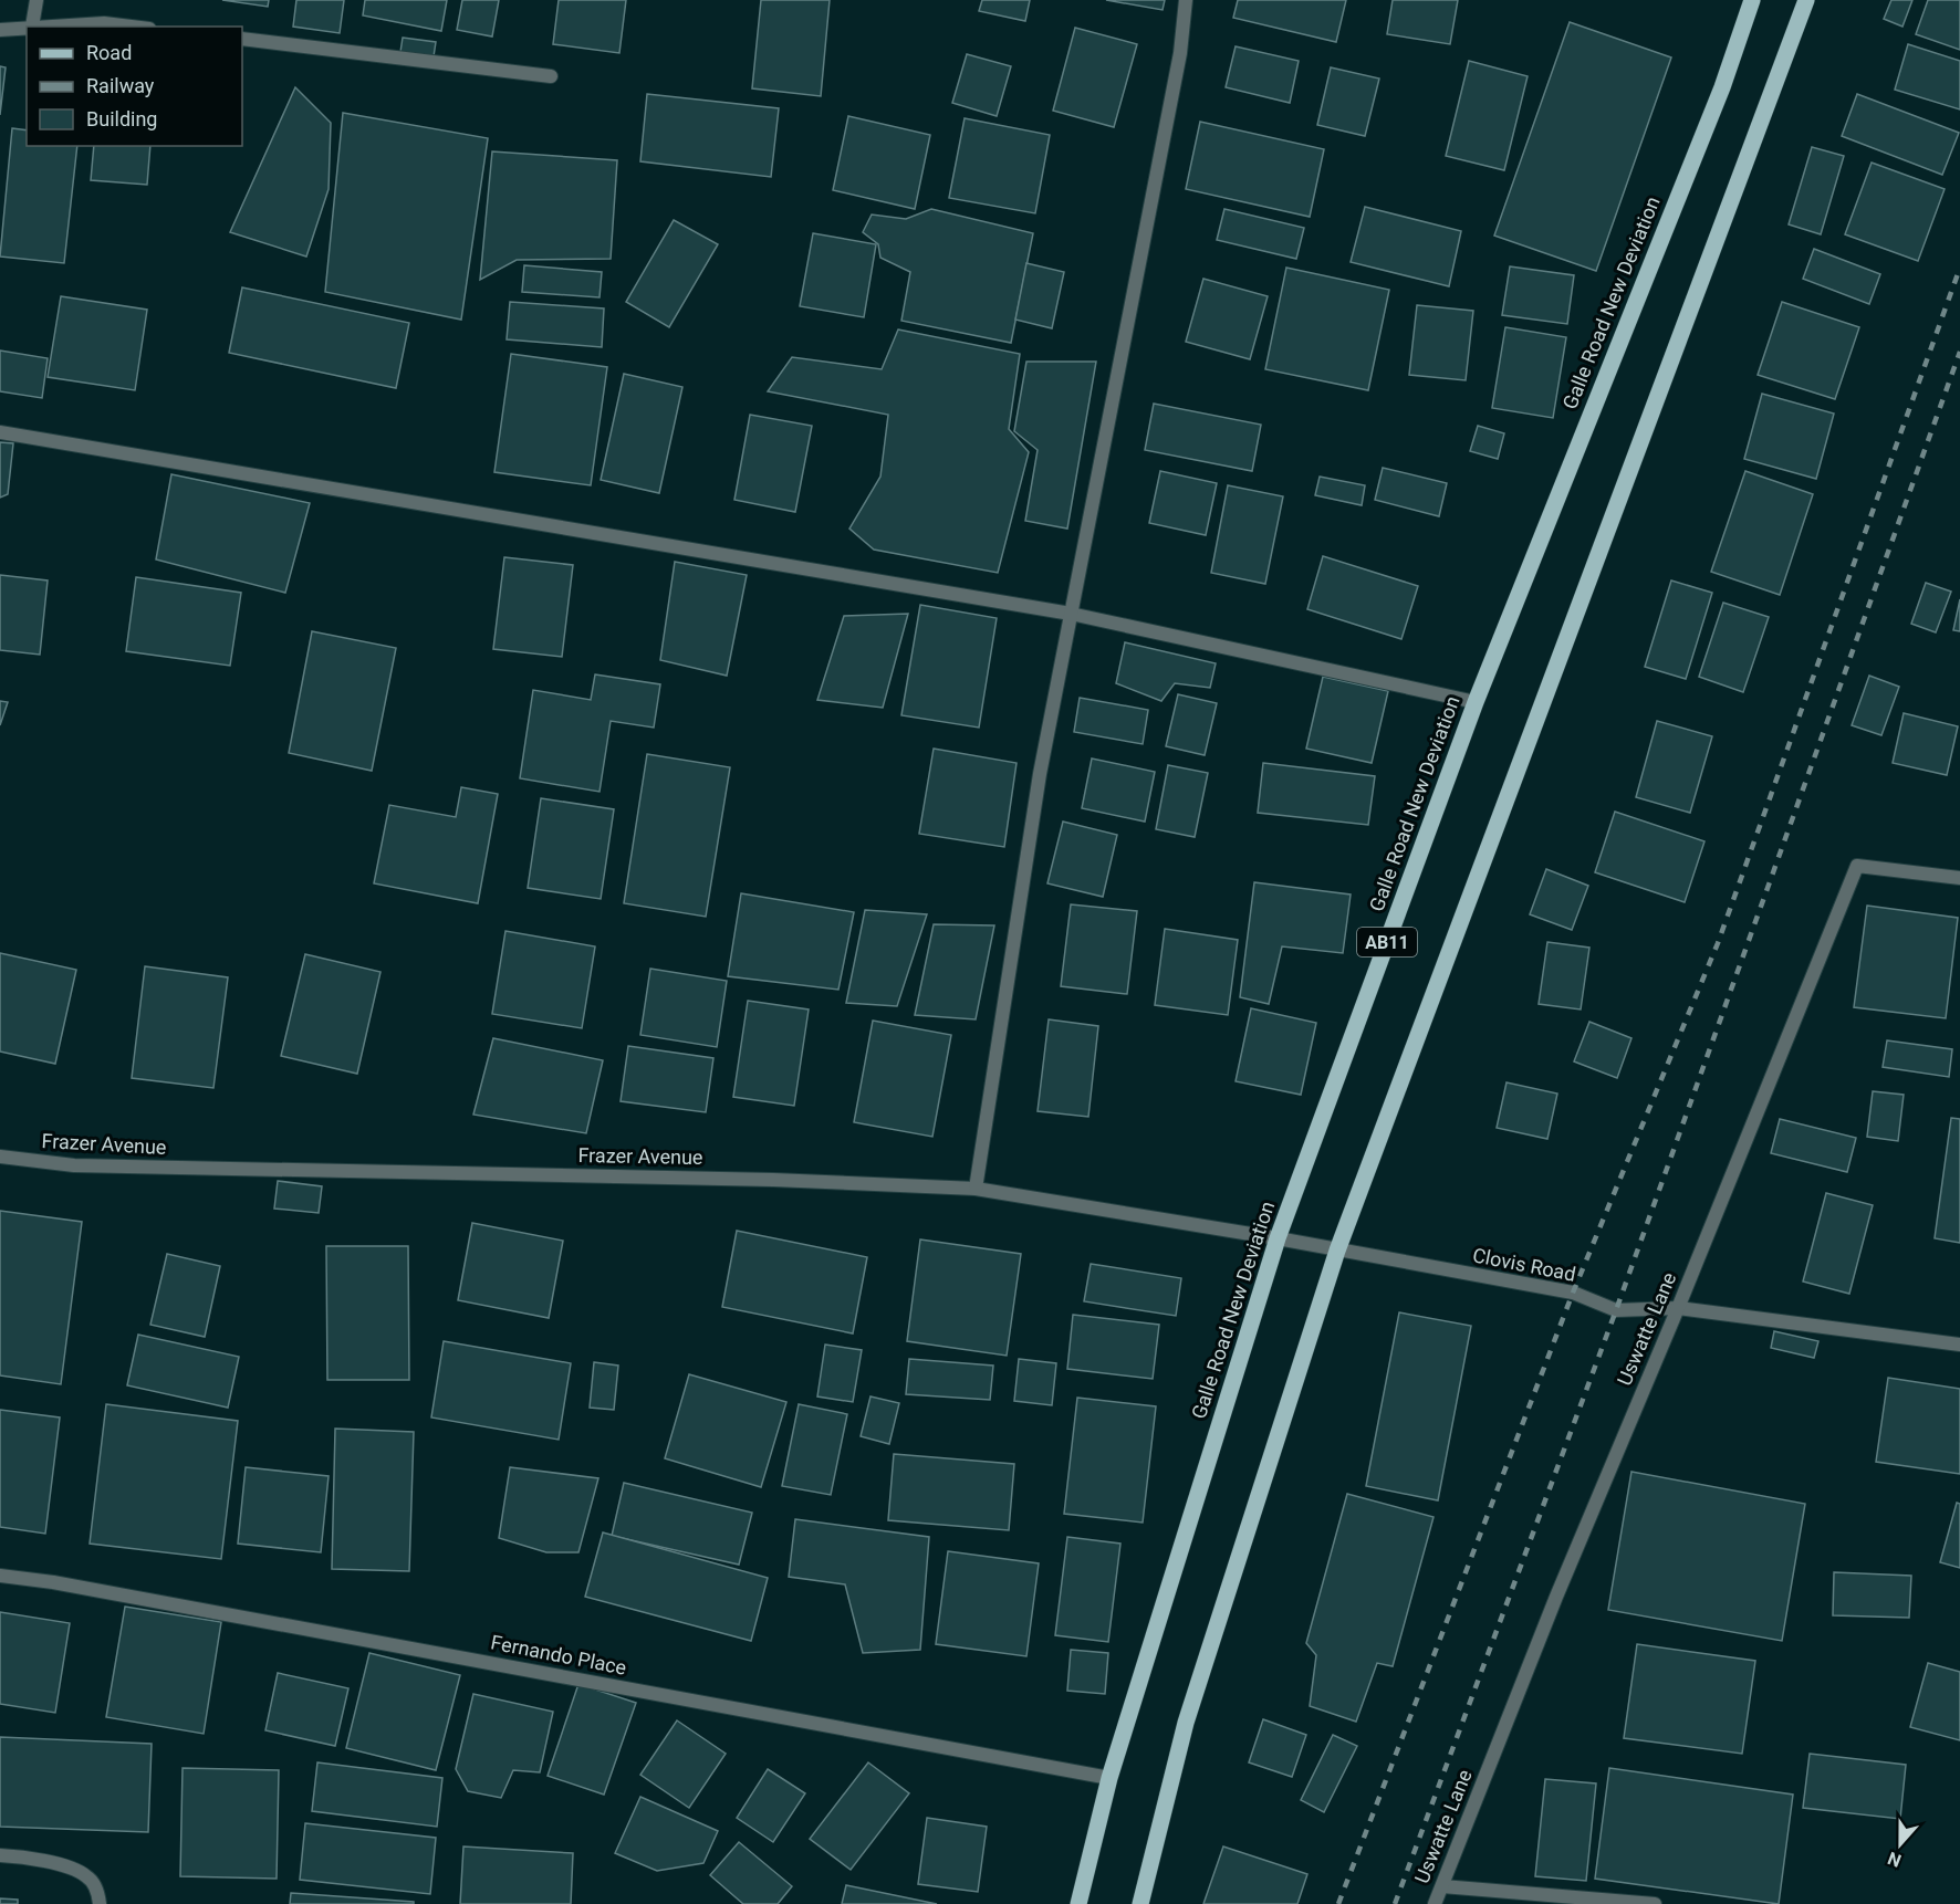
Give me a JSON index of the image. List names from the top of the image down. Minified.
{"streets":{"main road":["Galle Road New Deviation","AB11"],"street":["Frazer Avenue","Clovis Road","Uswatte Lane","Fernando Place"]},"crossings":[["Galle Road New Deviation","Frazer Avenue"],["Galle Road New Deviation","Clovis Road"],["Galle Road New Deviation","Fernando Place"],["AB11","Clovis Road"],["Frazer Avenue","Clovis Road"],["Clovis Road","Uswatte Lane"]],"legend":["Road","Railway","Building"],"north":"bottom"}
